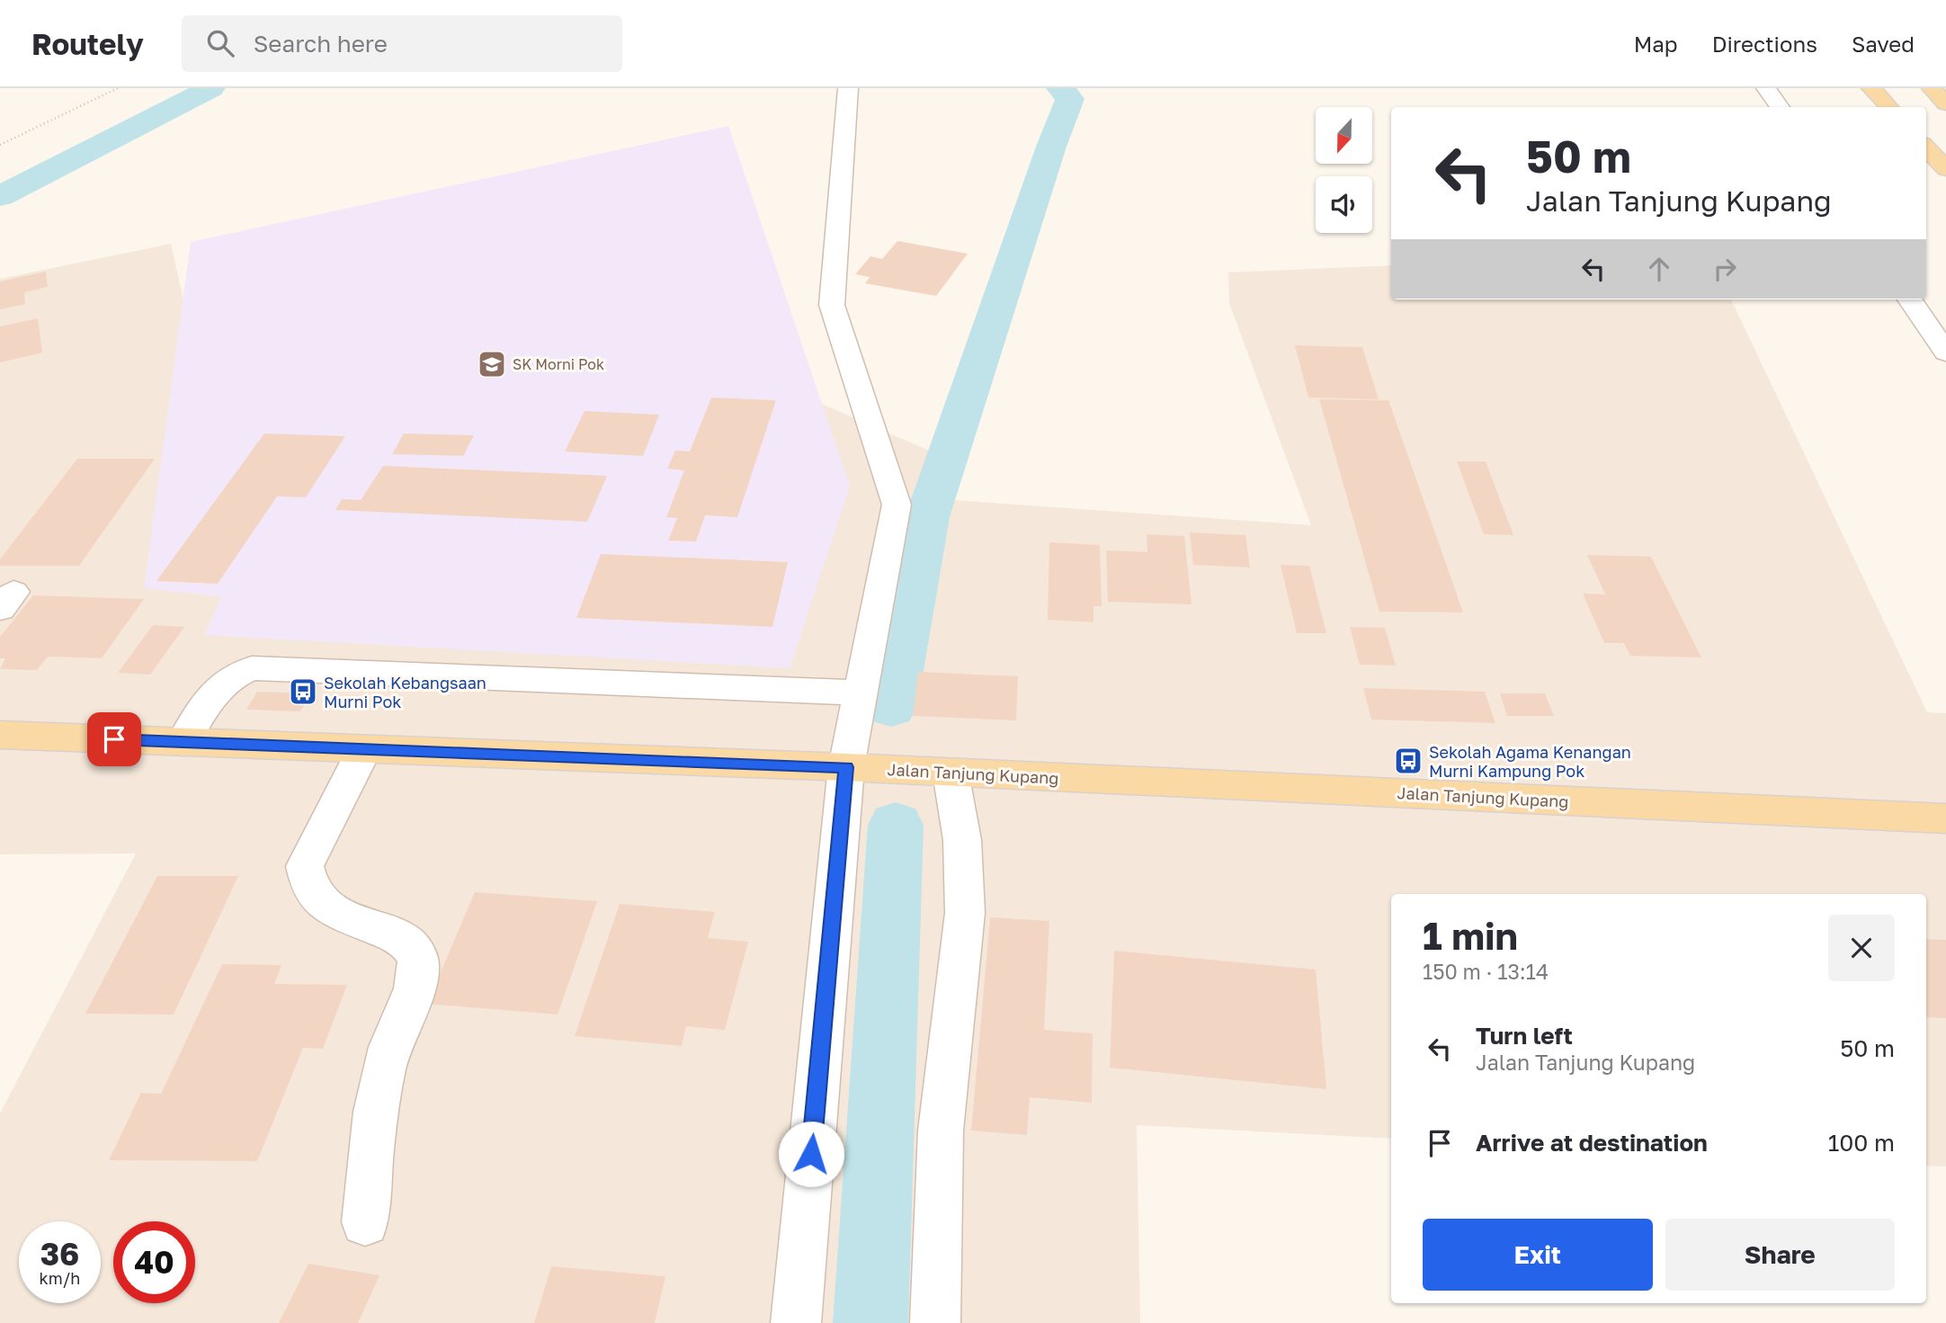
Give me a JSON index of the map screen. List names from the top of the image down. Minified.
{"streets":{"main road":["Jalan Tanjung Kupang"]},"places":{"school or university":["SK Morni Pok"],"bus stop":["Sekolah Kebangsaan Murni Pok","Sekolah Agama Kenangan Murni Kampung Pok"]},"north":"bottom","page":{"header":"Routely","search":"Search here","nav":["Map","Directions","Saved"],"turn":["50 m","Jalan Tanjung Kupang"],"heading":["1 min","150 m · 13:14"],"list":[{"name":"Turn left","note":"Jalan Tanjung Kupang","value":"50 m"},{"name":"Arrive at destination","value":"100 m"}],"buttons":["Exit","Share"],"speed":"36 km/h","limit":"40"}}
